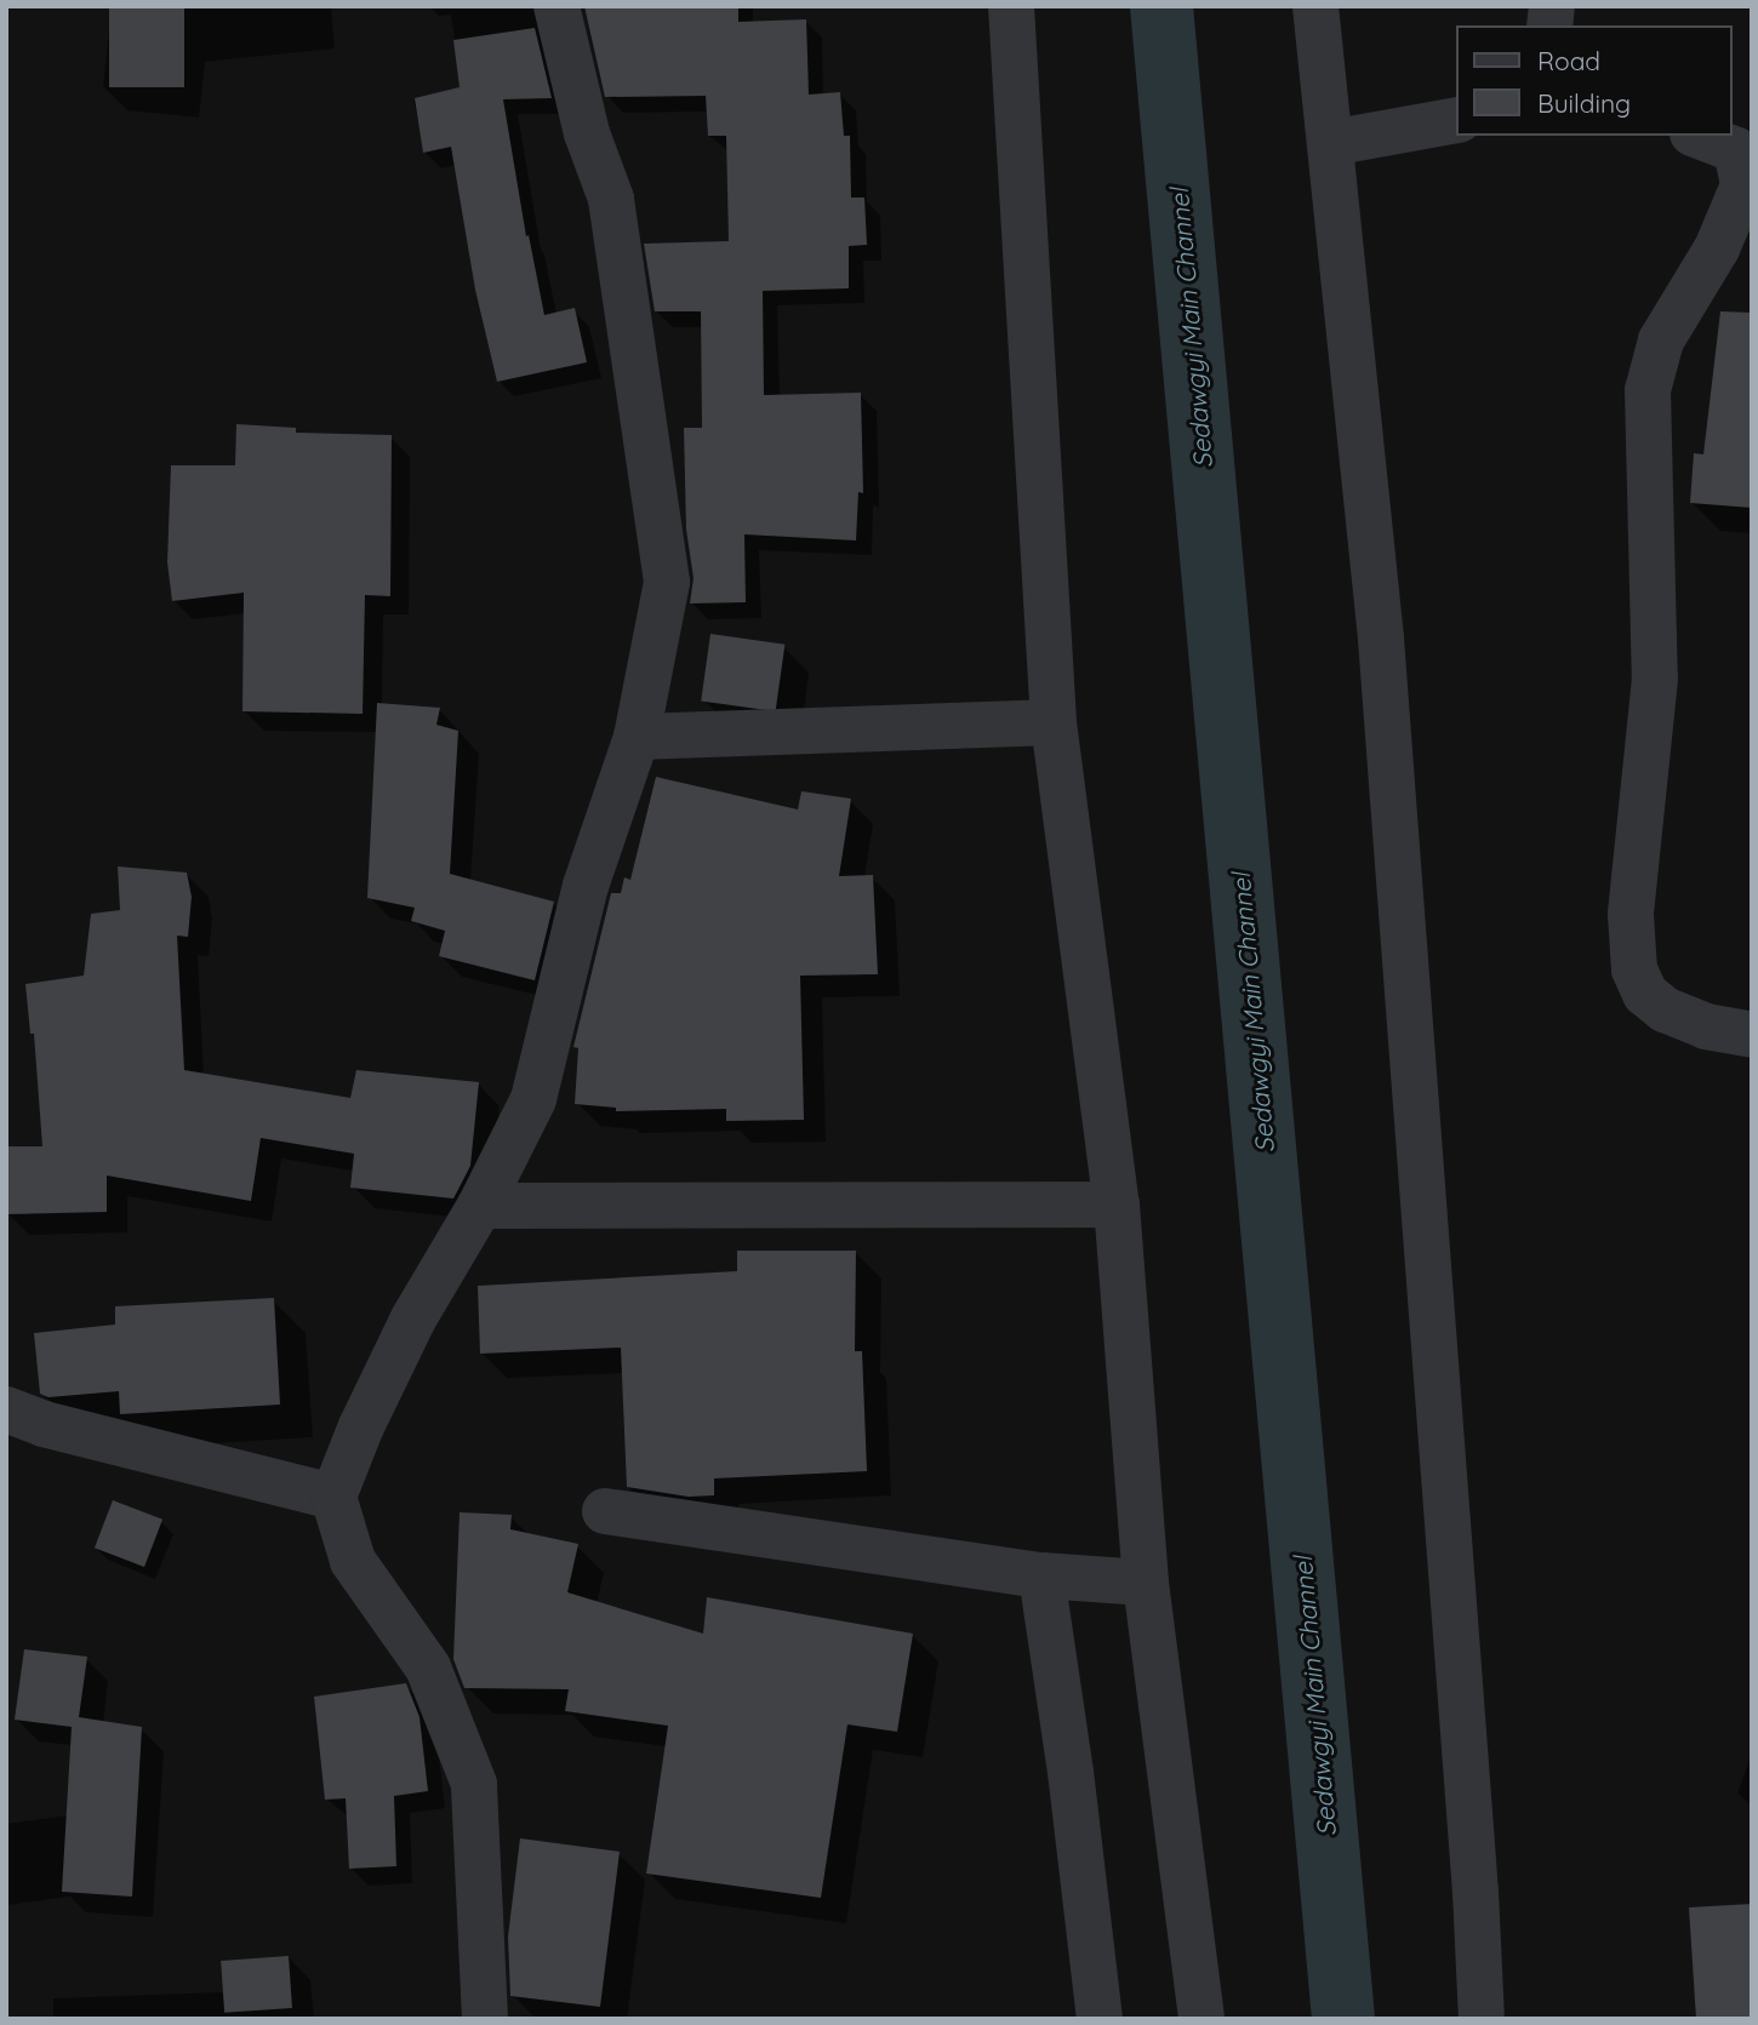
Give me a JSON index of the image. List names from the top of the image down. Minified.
{"water":["Sedawgyi Main Channel"],"legend":["Road","Building"]}
